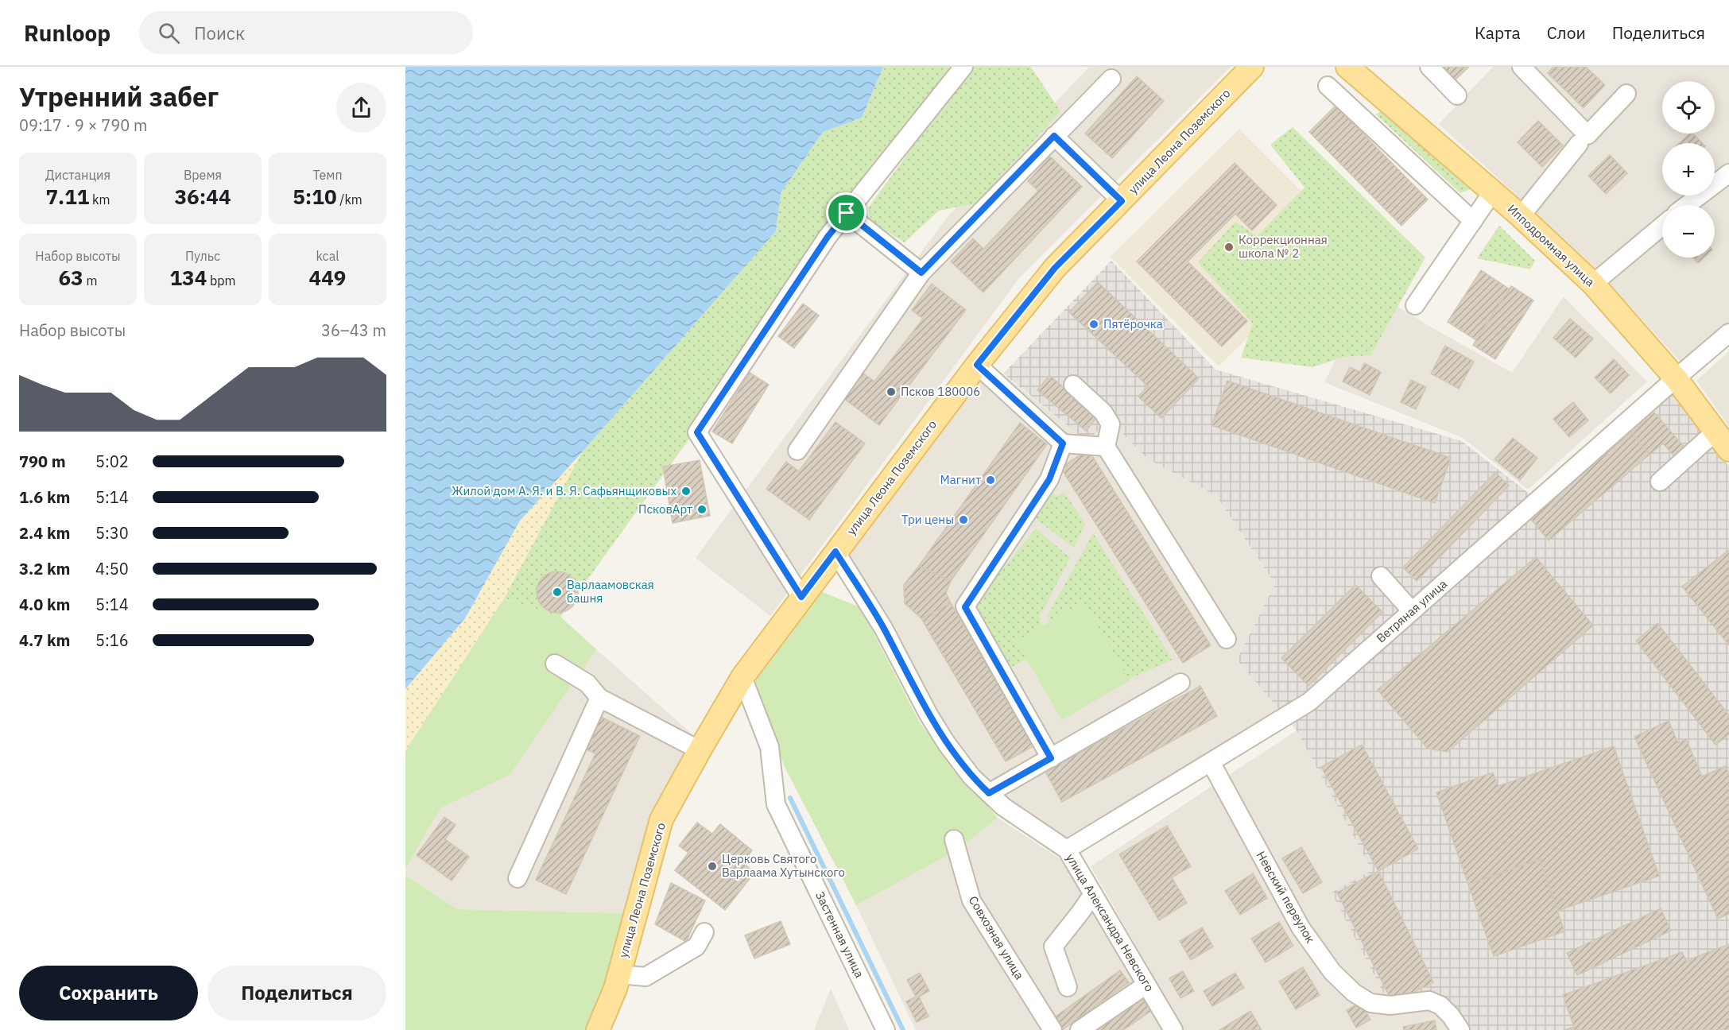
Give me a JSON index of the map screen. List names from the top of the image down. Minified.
{"streets":{"main road":["улица Леона Поземского","Ипподромная улица"],"street":["Ветряная улица","Невский переулок","улица Александра Невского","Застенная улица","Совхозная улица"]},"crossings":[["улица Леона Поземского","улица Александра Невского"],["улица Леона Поземского","Застенная улица"],["Ипподромная улица","Ветряная улица"],["Ветряная улица","Невский переулок"],["Ветряная улица","улица Александра Невского"]],"places":["Коррекционная школа № 2","Пятёрочка","Псков 180006","Магнит","Жилой дом А. Я. и В. Я. Сафьянщиковых","ПсковАрт","Три цены","Варлаамовская башня","Церковь Святого Варлаама Хутынского"],"page":{"header":"Runloop","search":"Поиск","nav":["Карта","Слои","Поделиться"],"heading":["Утренний забег","09:17 · 9 × 790 m"],"map_buttons":["+","−"],"stats":[["Дистанция","7.11 km"],["Время","36:44"],["Темп","5:10 /km"],["Набор высоты","63 m"],["Пульс","134 bpm"],["kcal","449"]],"chart":["Набор высоты","36–43 m"],"list":[{"name":"790 m","note":"5:02"},{"name":"1.6 km","note":"5:14"},{"name":"2.4 km","note":"5:30"},{"name":"3.2 km","note":"4:50"},{"name":"4.0 km","note":"5:14"},{"name":"4.7 km","note":"5:16"}],"buttons":["Сохранить","Поделиться"]}}
